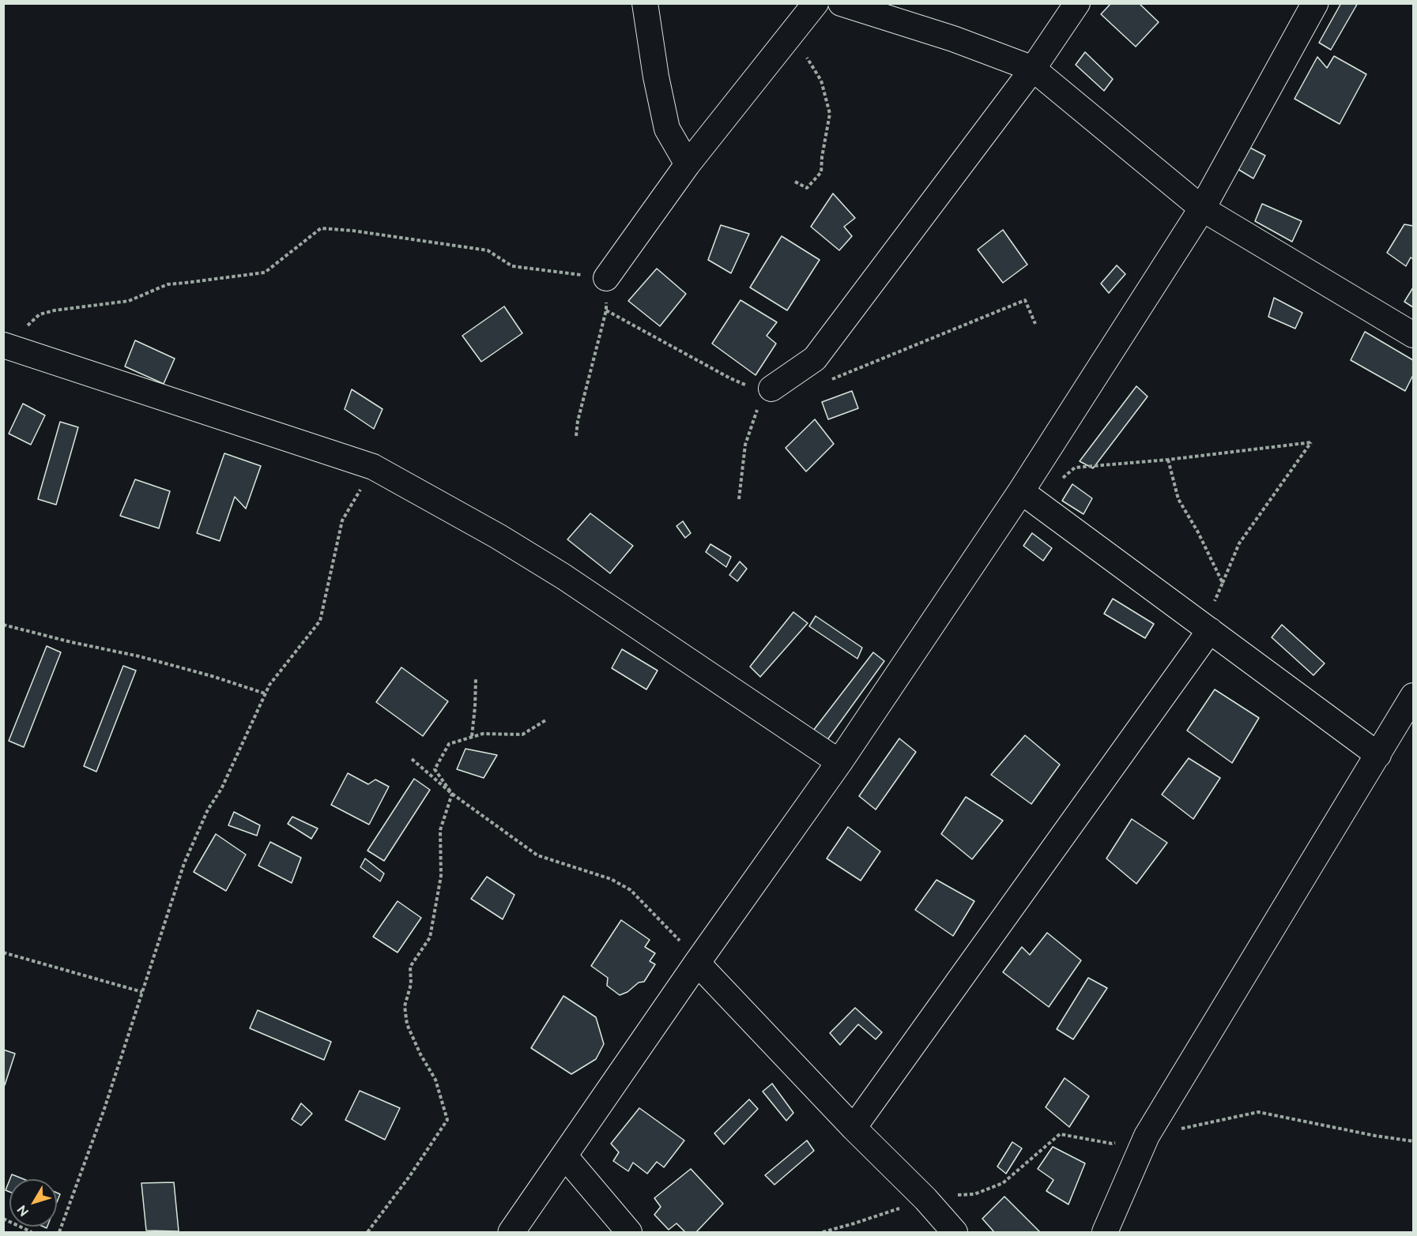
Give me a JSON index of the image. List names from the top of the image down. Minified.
{"north":"bottom left"}
